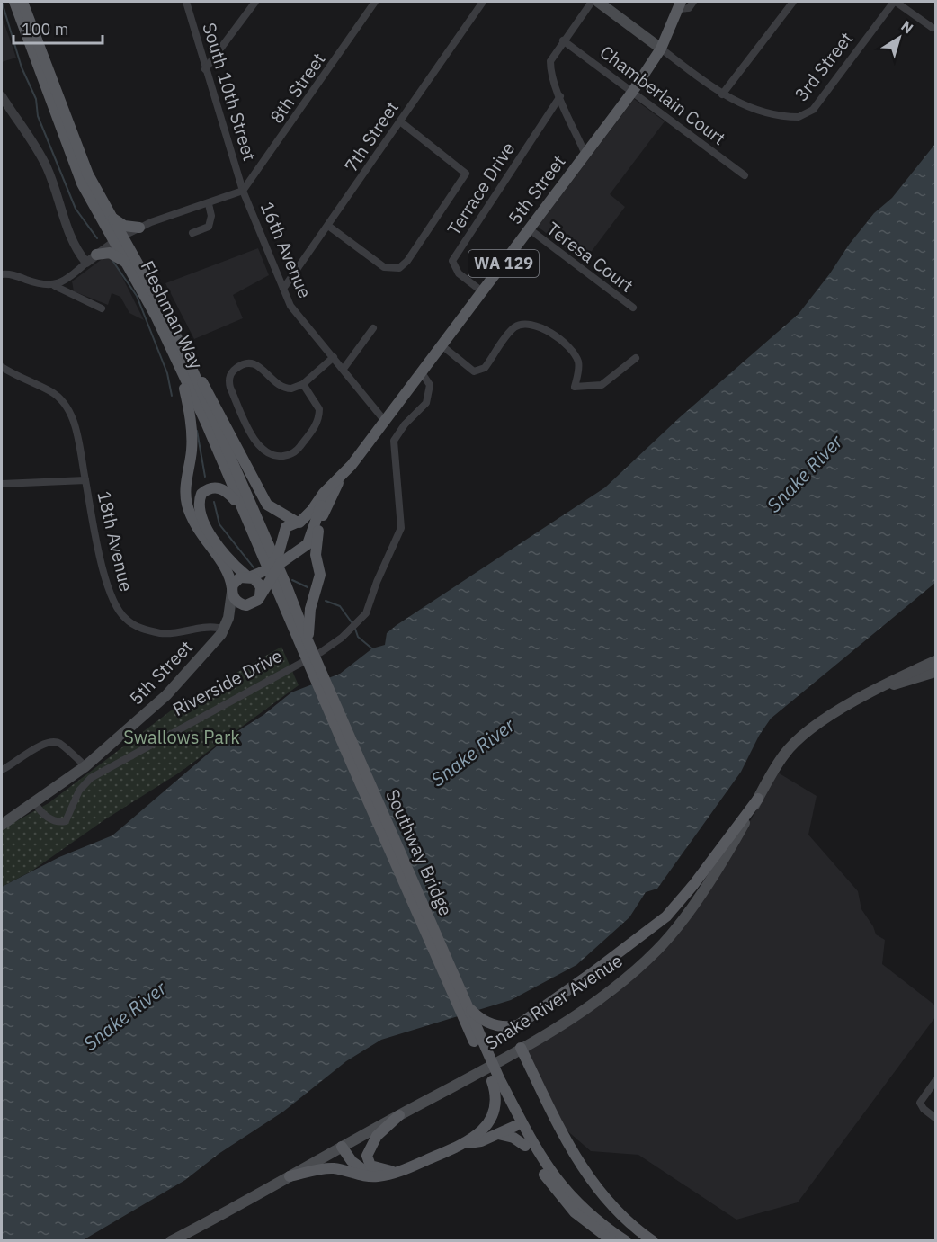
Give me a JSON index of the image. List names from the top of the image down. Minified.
{"streets":{"main road":["5th Street","WA 129","Fleshman Way","Southway Bridge","Snake River Avenue"],"street":["3rd Street","8th Street","South 10th Street","Chamberlain Court","7th Street","Terrace Drive","16th Avenue","Teresa Court","18th Avenue","Riverside Drive"]},"crossings":[["8th Street","South 10th Street"],["8th Street","16th Avenue"],["South 10th Street","16th Avenue"],["Chamberlain Court","5th Street"],["7th Street","16th Avenue"],["Terrace Drive","5th Street"],["5th Street","16th Avenue"],["5th Street","Teresa Court"],["5th Street","WA 129"],["5th Street","18th Avenue"],["5th Street","Riverside Drive"],["16th Avenue","Fleshman Way"],["Fleshman Way","Southway Bridge"]],"water":["Snake River"],"parks":["Swallows Park"],"scale_bar":"100 m","north":"top right"}
